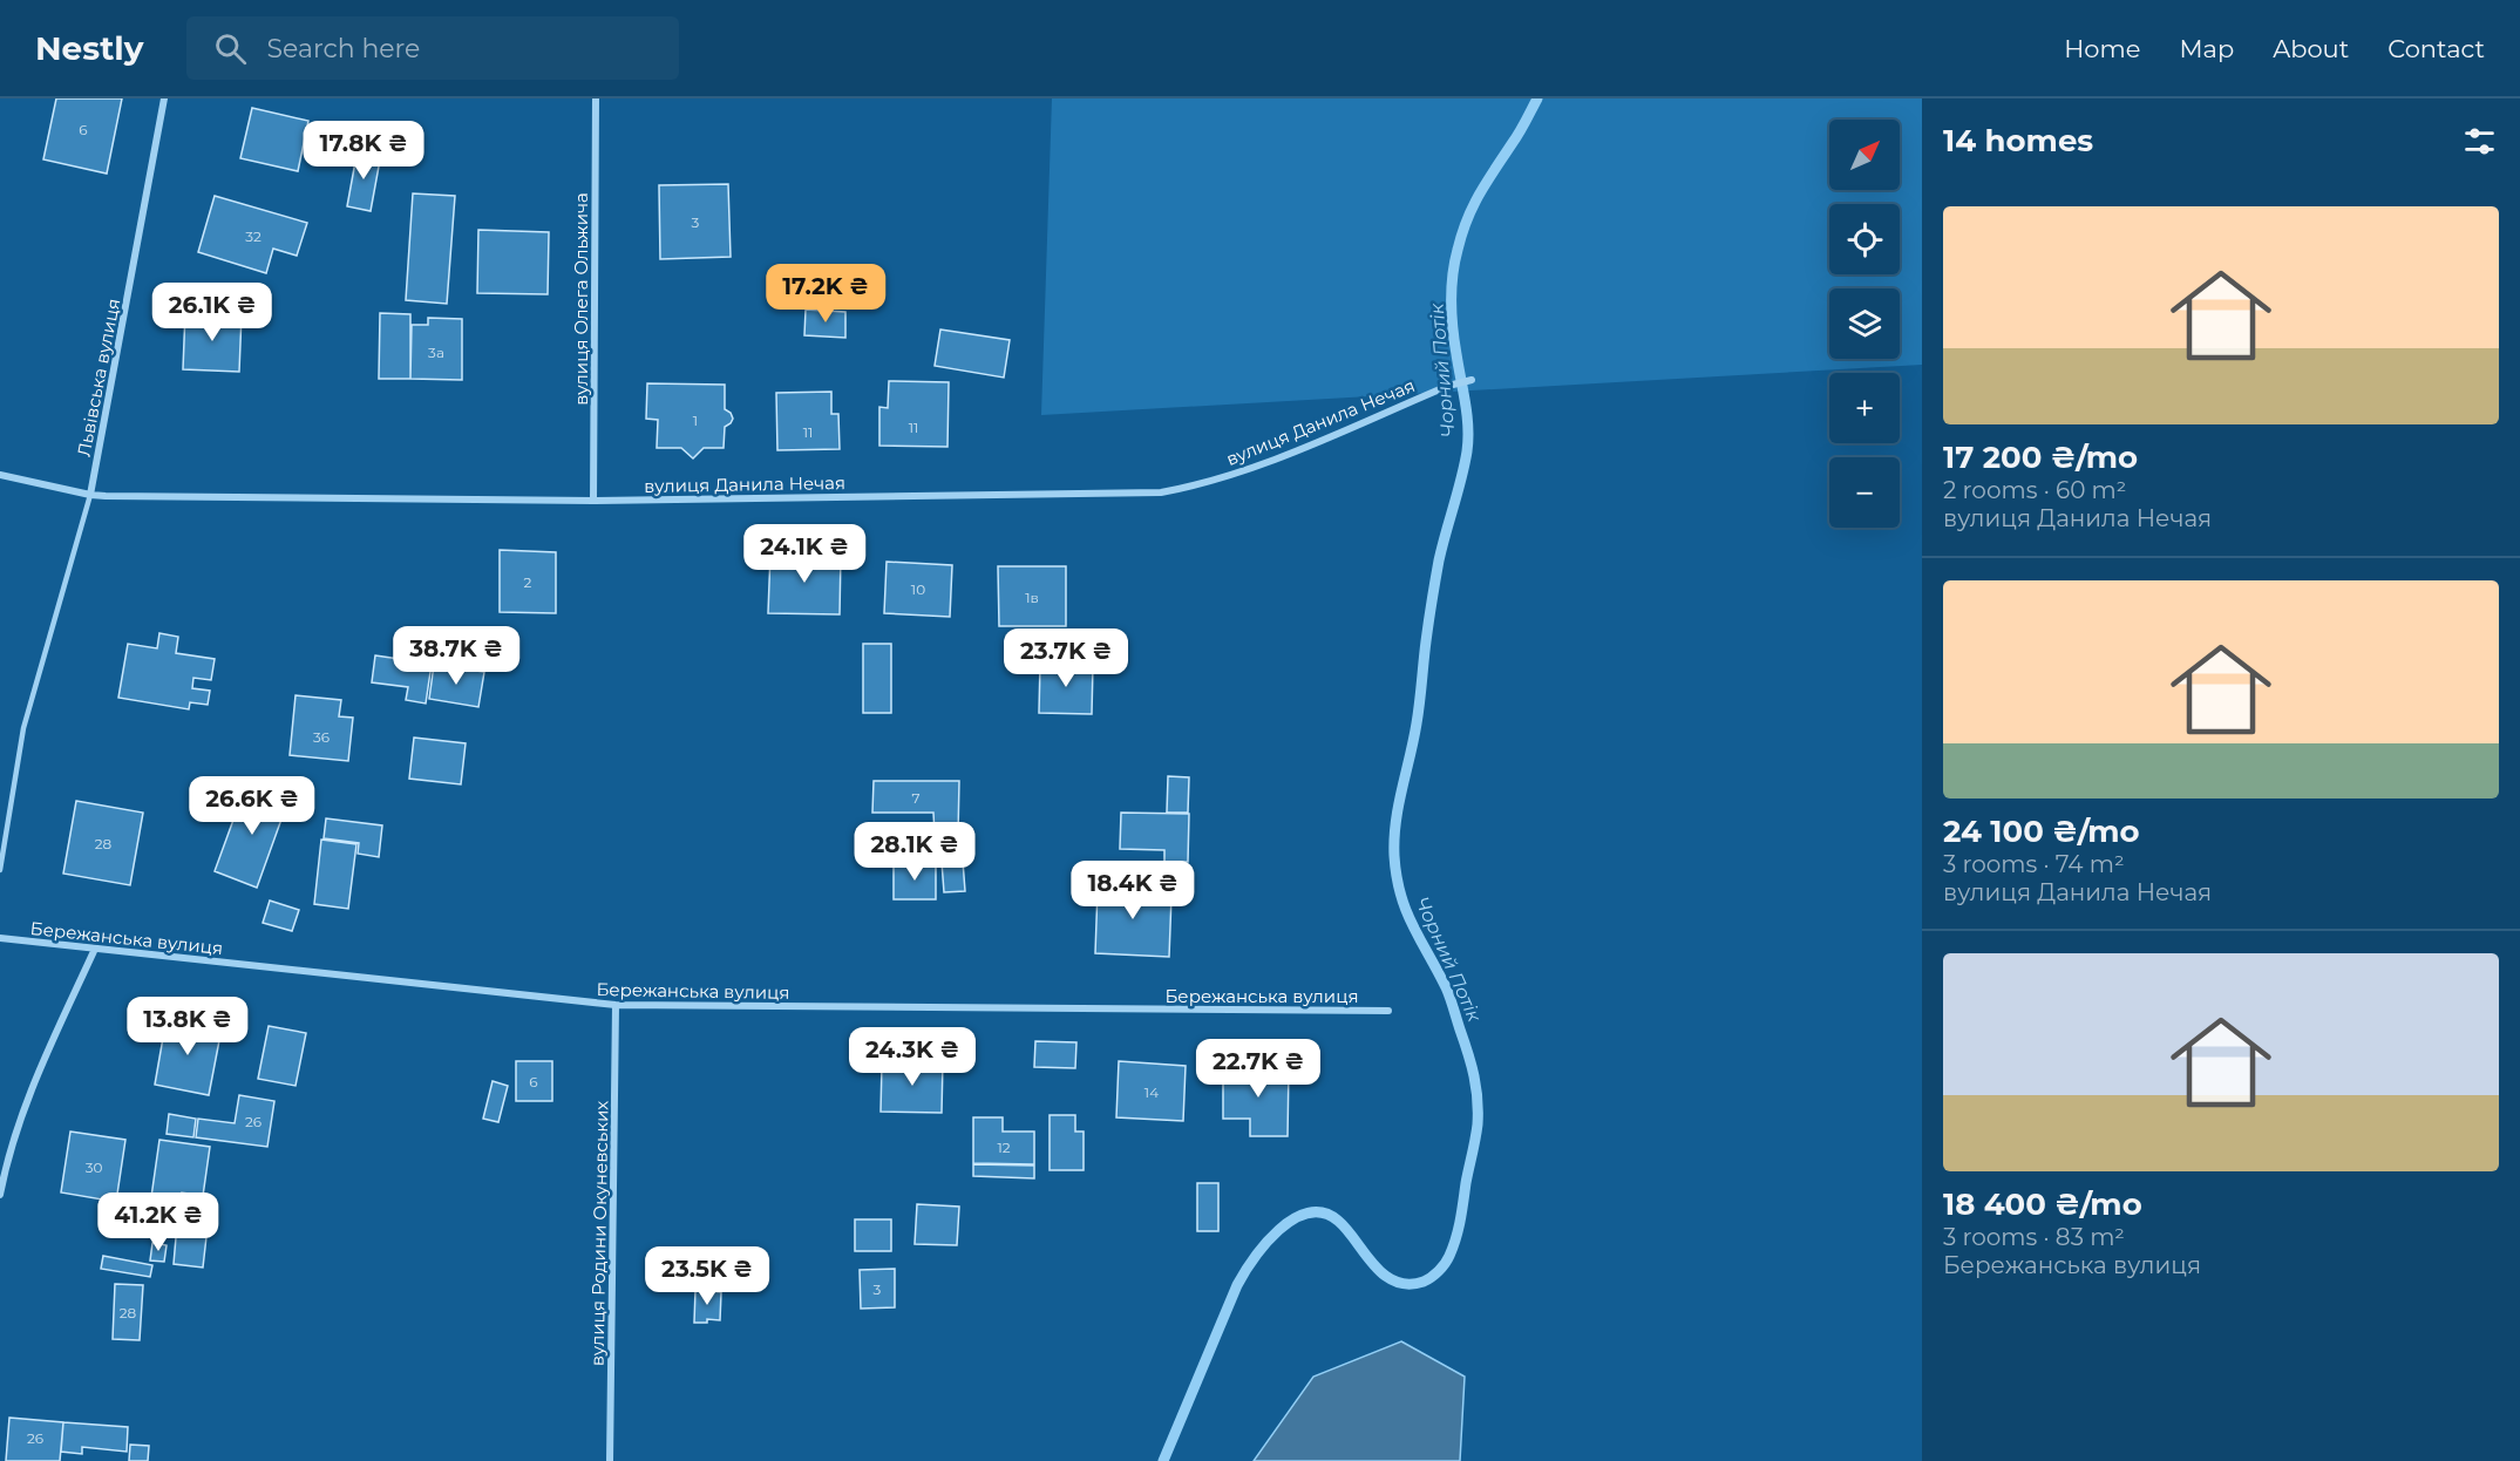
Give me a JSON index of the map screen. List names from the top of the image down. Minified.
{"streets":{"street":["вулиця Олега Ольжича","Львівська вулиця","вулиця Данила Нечая","Бережанська вулиця","вулиця Родини Окуневських"]},"crossings":[["вулиця Олега Ольжича","вулиця Данила Нечая"],["Львівська вулиця","вулиця Данила Нечая"],["Бережанська вулиця","вулиця Родини Окуневських"]],"water":["Чорний Потік"],"house_numbers":["6","3","32","3а","1","11","11","2","10","1в","36","7","28","6","14","26","12","30","3","28","26"],"north":"top right","page":{"header":"Nestly","search":"Search here","nav":["Home","Map","About","Contact"],"heading":"14 homes","map_buttons":["+","−"],"price":["17.8K ₴","17.2K ₴","26.1K ₴","24.1K ₴","38.7K ₴","23.7K ₴","26.6K ₴","28.1K ₴","18.4K ₴","13.8K ₴","24.3K ₴","22.7K ₴","41.2K ₴","23.5K ₴"],"list":[{"name":"17 200 ₴/mo","note":"2 rooms · 60 m² · вулиця Данила Нечая"},{"name":"24 100 ₴/mo","note":"3 rooms · 74 m² · вулиця Данила Нечая"},{"name":"18 400 ₴/mo","note":"3 rooms · 83 m² · Бережанська вулиця"}]}}
